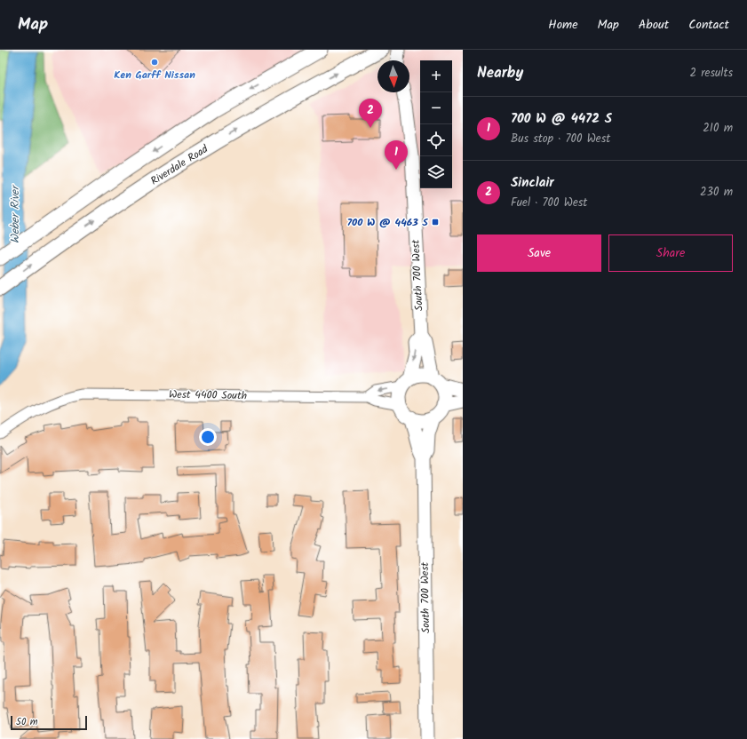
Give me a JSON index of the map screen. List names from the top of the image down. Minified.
{"streets":{"main road":["Riverdale Road"],"street":["South 700 West","West 4400 South"]},"crossings":[["South 700 West","West 4400 South"]],"water":["Weber River"],"places":{"other":["Ken Garff Nissan"],"transit":["700 W @ 4463 S"]},"scale_bar":"50 m","north":"bottom","page":{"header":"Map","nav":["Home","Map","About","Contact"],"heading":["Nearby","2 results"],"map_buttons":["+","−"],"list":[{"mark":"1","name":"700 W @ 4472 S","note":"Bus stop · 700 West","value":"210 m"},{"mark":"2","name":"Sinclair","note":"Fuel · 700 West","value":"230 m"}],"pins":["2","1"],"buttons":["Save","Share"],"scale":"50 m"}}
